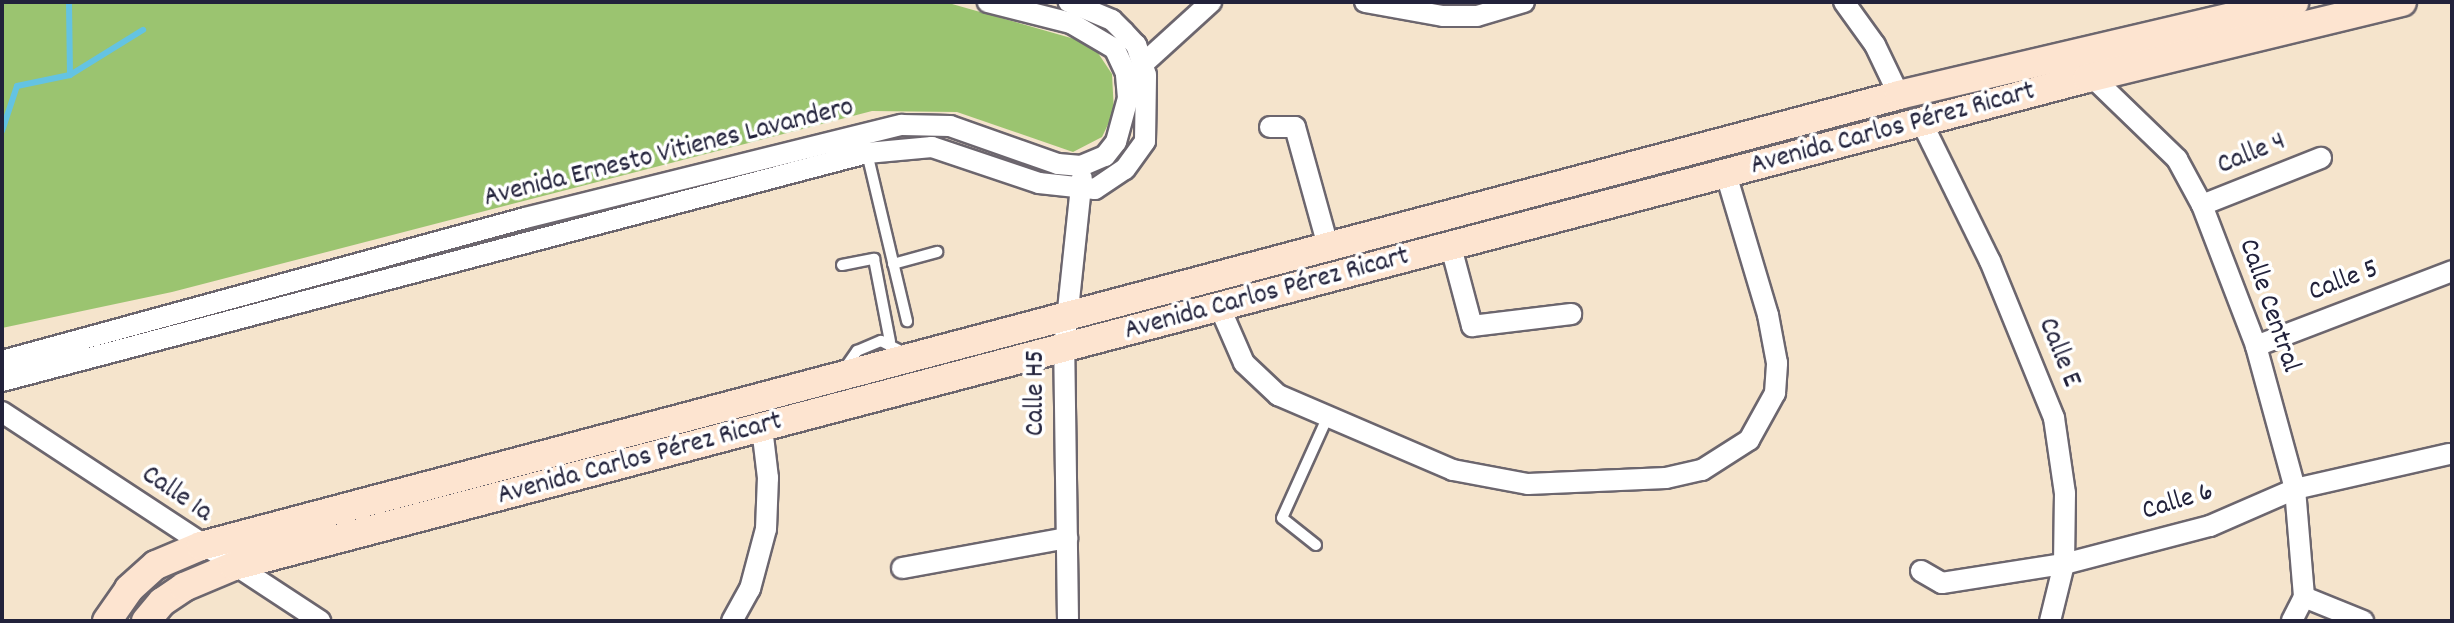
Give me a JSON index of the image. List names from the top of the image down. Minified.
{"streets":{"main road":["Avenida Carlos Pérez Ricart"],"street":["Avenida Ernesto Vitienes Lavandero","Calle 4","Calle 5","Calle Central","Calle E","Calle H5","Calle 1a","Calle 6"]},"crossings":[["Avenida Carlos Pérez Ricart","Calle Central"],["Avenida Carlos Pérez Ricart","Calle E"],["Avenida Carlos Pérez Ricart","Calle H5"],["Avenida Carlos Pérez Ricart","Calle 1a"],["Avenida Ernesto Vitienes Lavandero","Calle H5"],["Calle 4","Calle Central"],["Calle 5","Calle Central"],["Calle Central","Calle 6"],["Calle E","Calle 6"]]}
